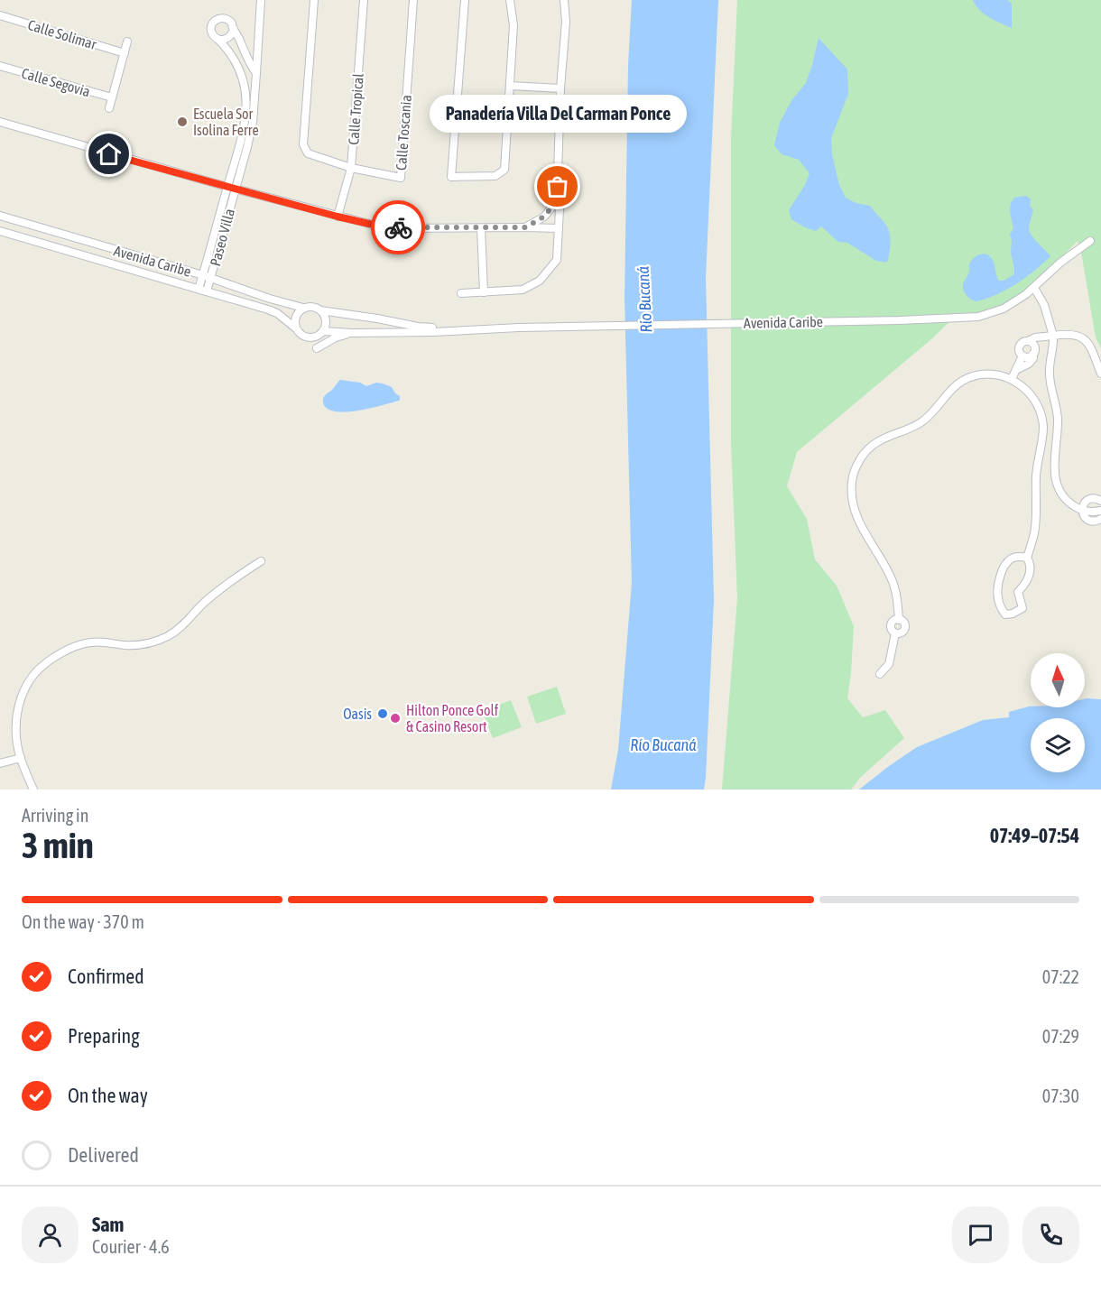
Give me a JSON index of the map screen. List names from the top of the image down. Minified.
{"streets":{"street":["Calle Solimar","Calle Segovia","Calle Tropical","Calle Toscania","Paseo Villa","Avenida Caribe"]},"crossings":[["Calle Tropical","Calle Toscania"],["Paseo Villa","Avenida Caribe"]],"water":["Río Bucaná"],"places":["Escuela Sor Isolina Ferre","Panadería Villa Del Carman Ponce","Oasis","Hilton Ponce Golf & Casino Resort"],"north":"top","page":{"bubble":"Panadería Villa Del Carman Ponce","heading":["3 min","Arriving in","07:49–07:54"],"panel":["Sam","Courier · 4.6"],"bar":"On the way · 370 m","list":[["Confirmed","07:22"],["Preparing","07:29"],["On the way","07:30"],"Delivered"]}}
